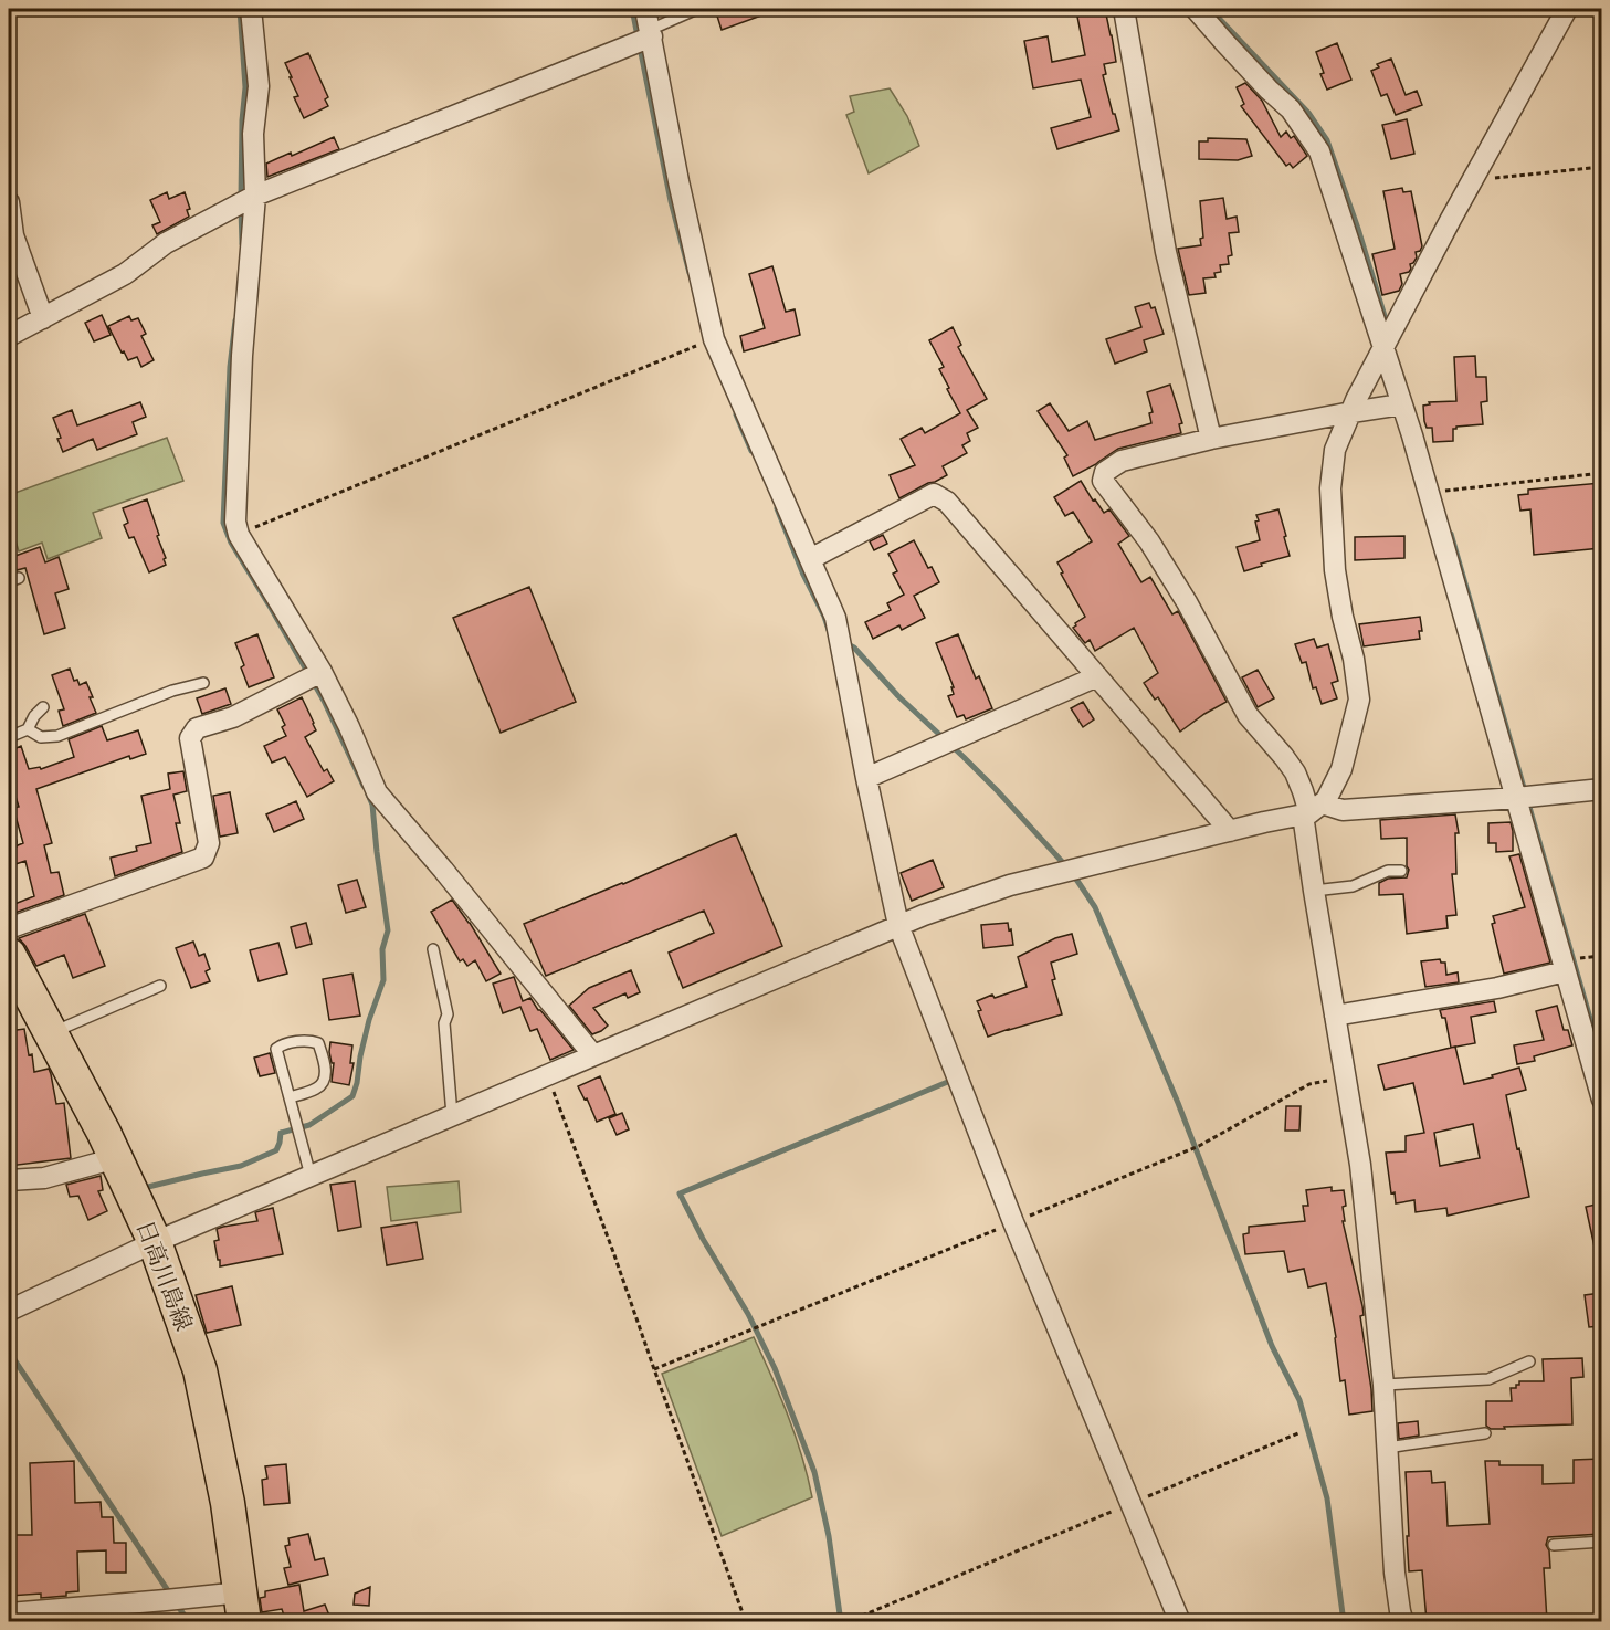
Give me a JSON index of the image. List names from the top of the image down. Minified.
{"streets":{"main road":["日高川島線"]}}
